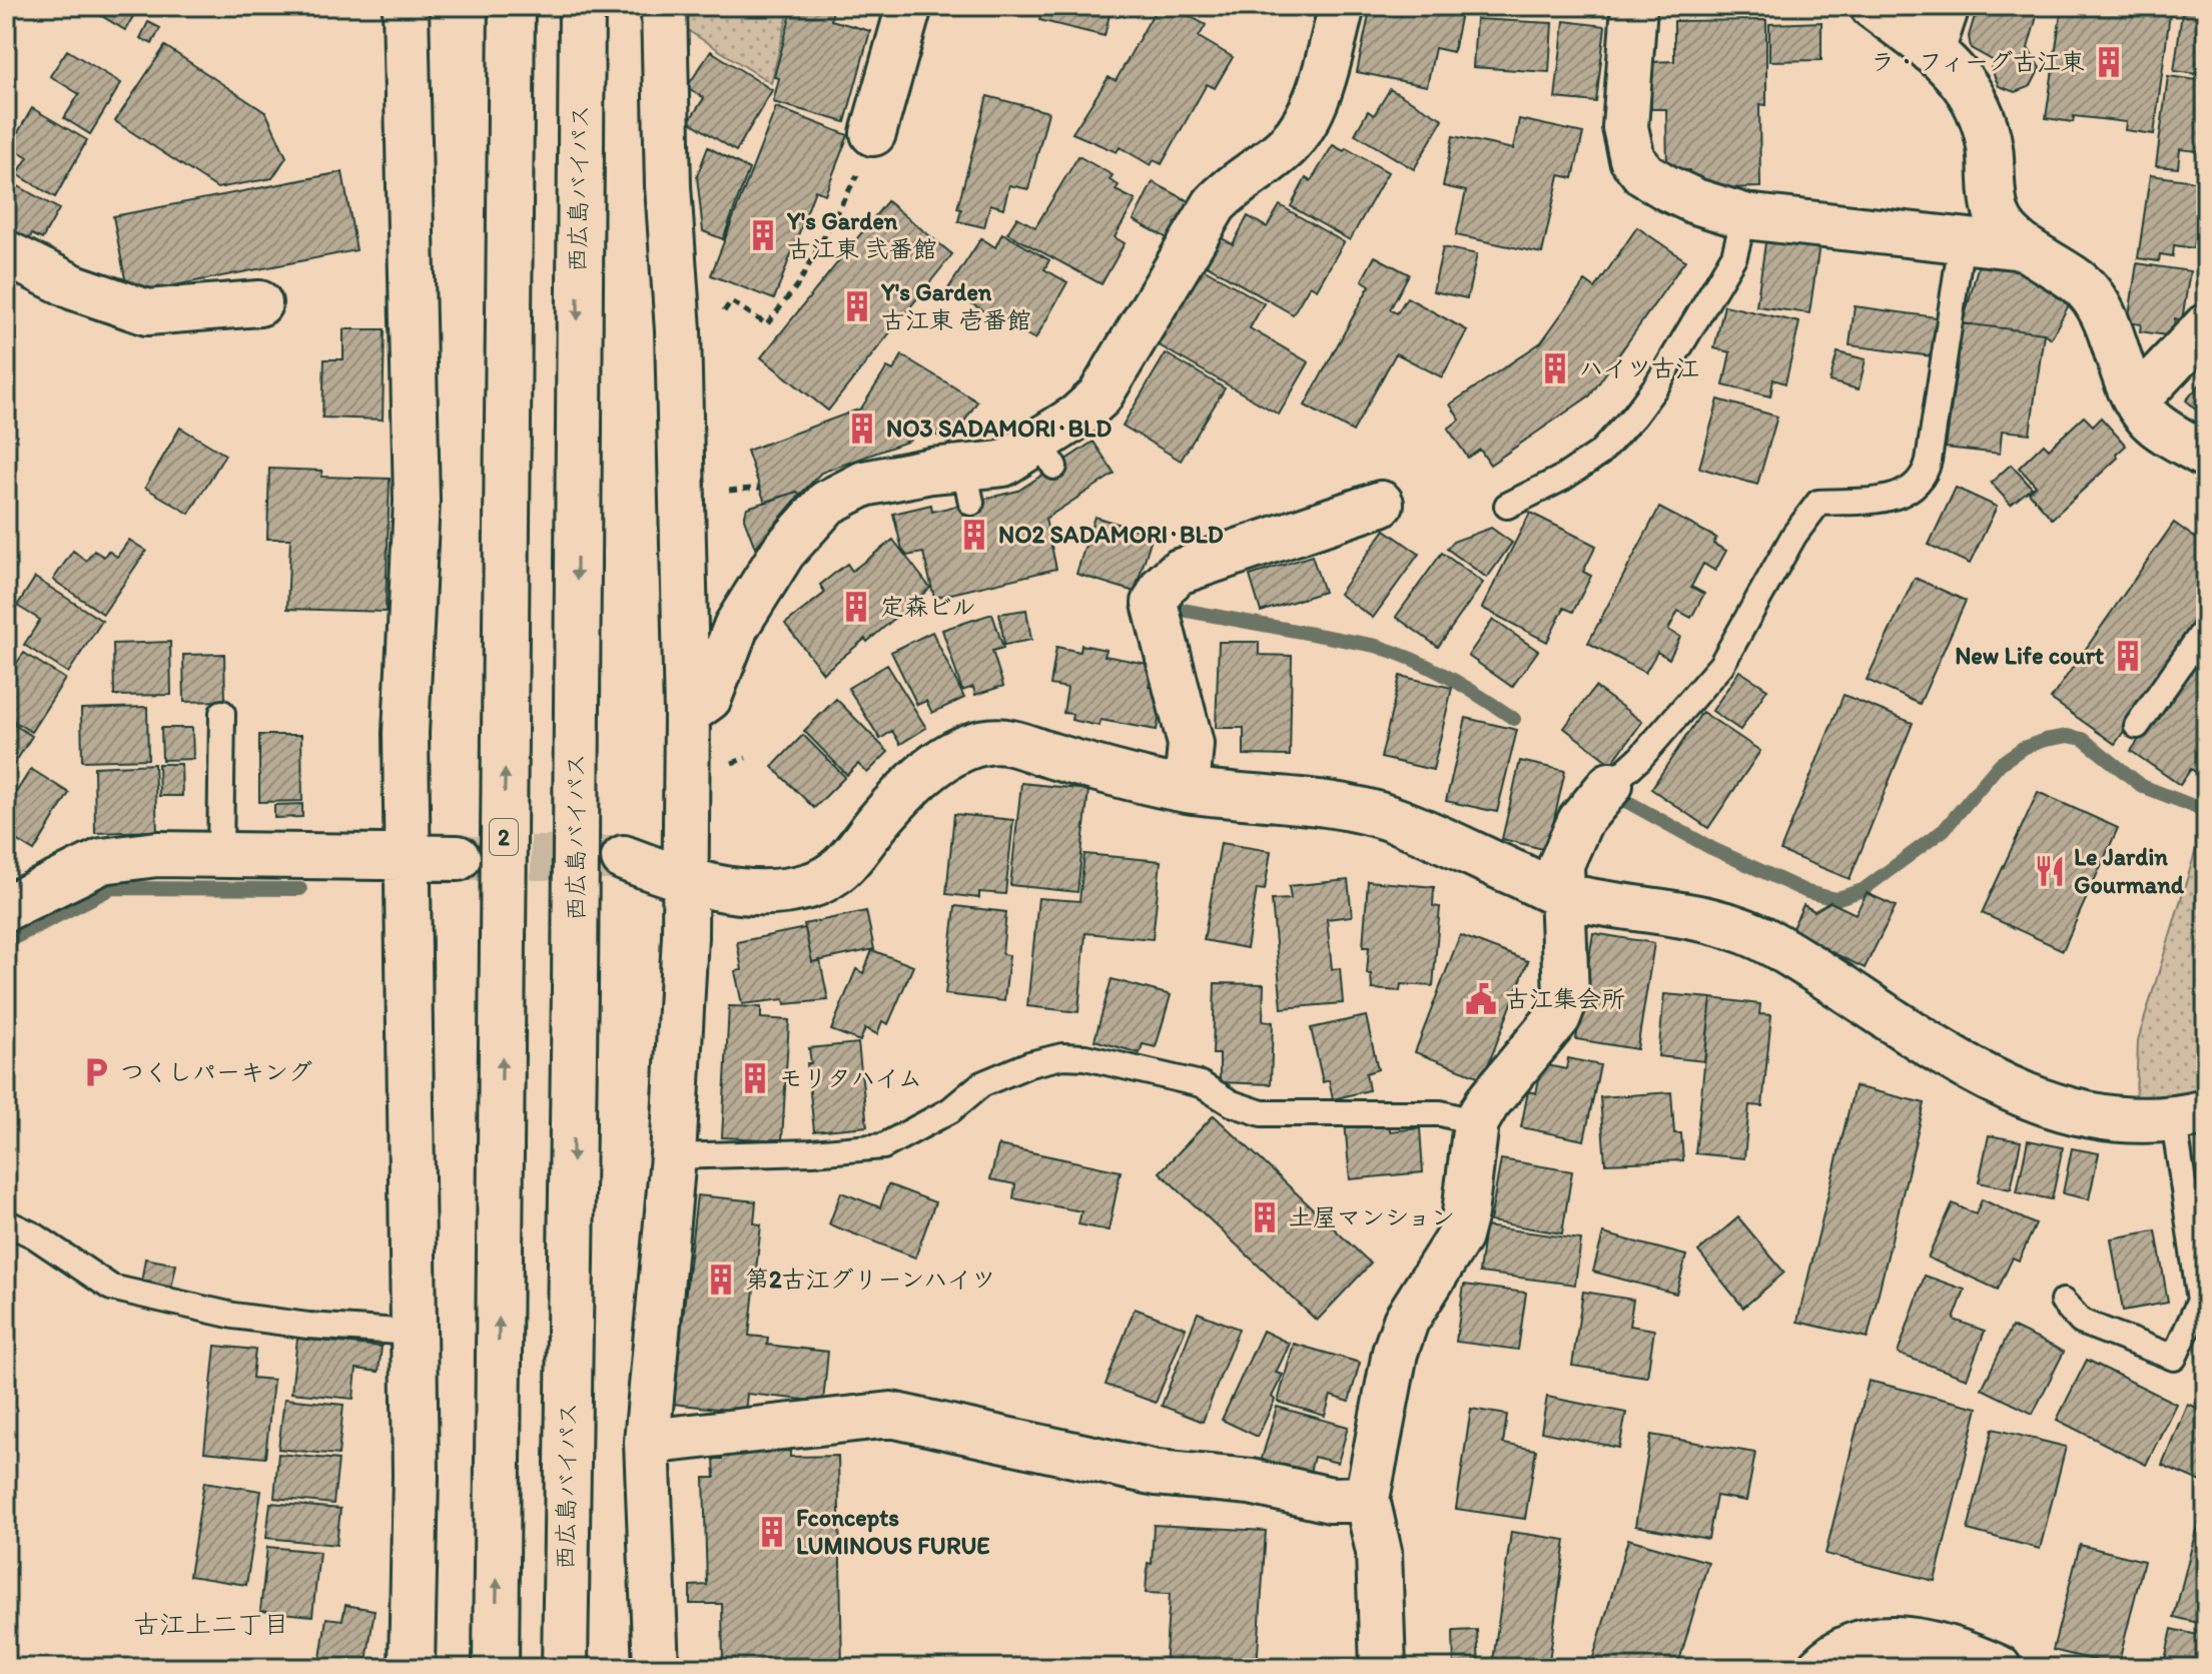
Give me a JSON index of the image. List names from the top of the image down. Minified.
{"streets":{"main road":["西広島バイパス","2"]},"districts":["古江上二丁目"],"places":{"building":["ラ・フィーグ古江東","Y's Garden 古江東 弐番館","Y's Garden 古江東 壱番館","ハイツ古江","NO3 SADAMORI･BLD","NO2 SADAMORI･BLD","定森ビル","New Life court","モリタハイム","土屋マンション","第2古江グリーンハイツ","Fconcepts LUMINOUS FURUE"],"restaurant":["Le Jardin Gourmand"],"public building":["古江集会所"],"parking":["つくしパーキング"]}}
